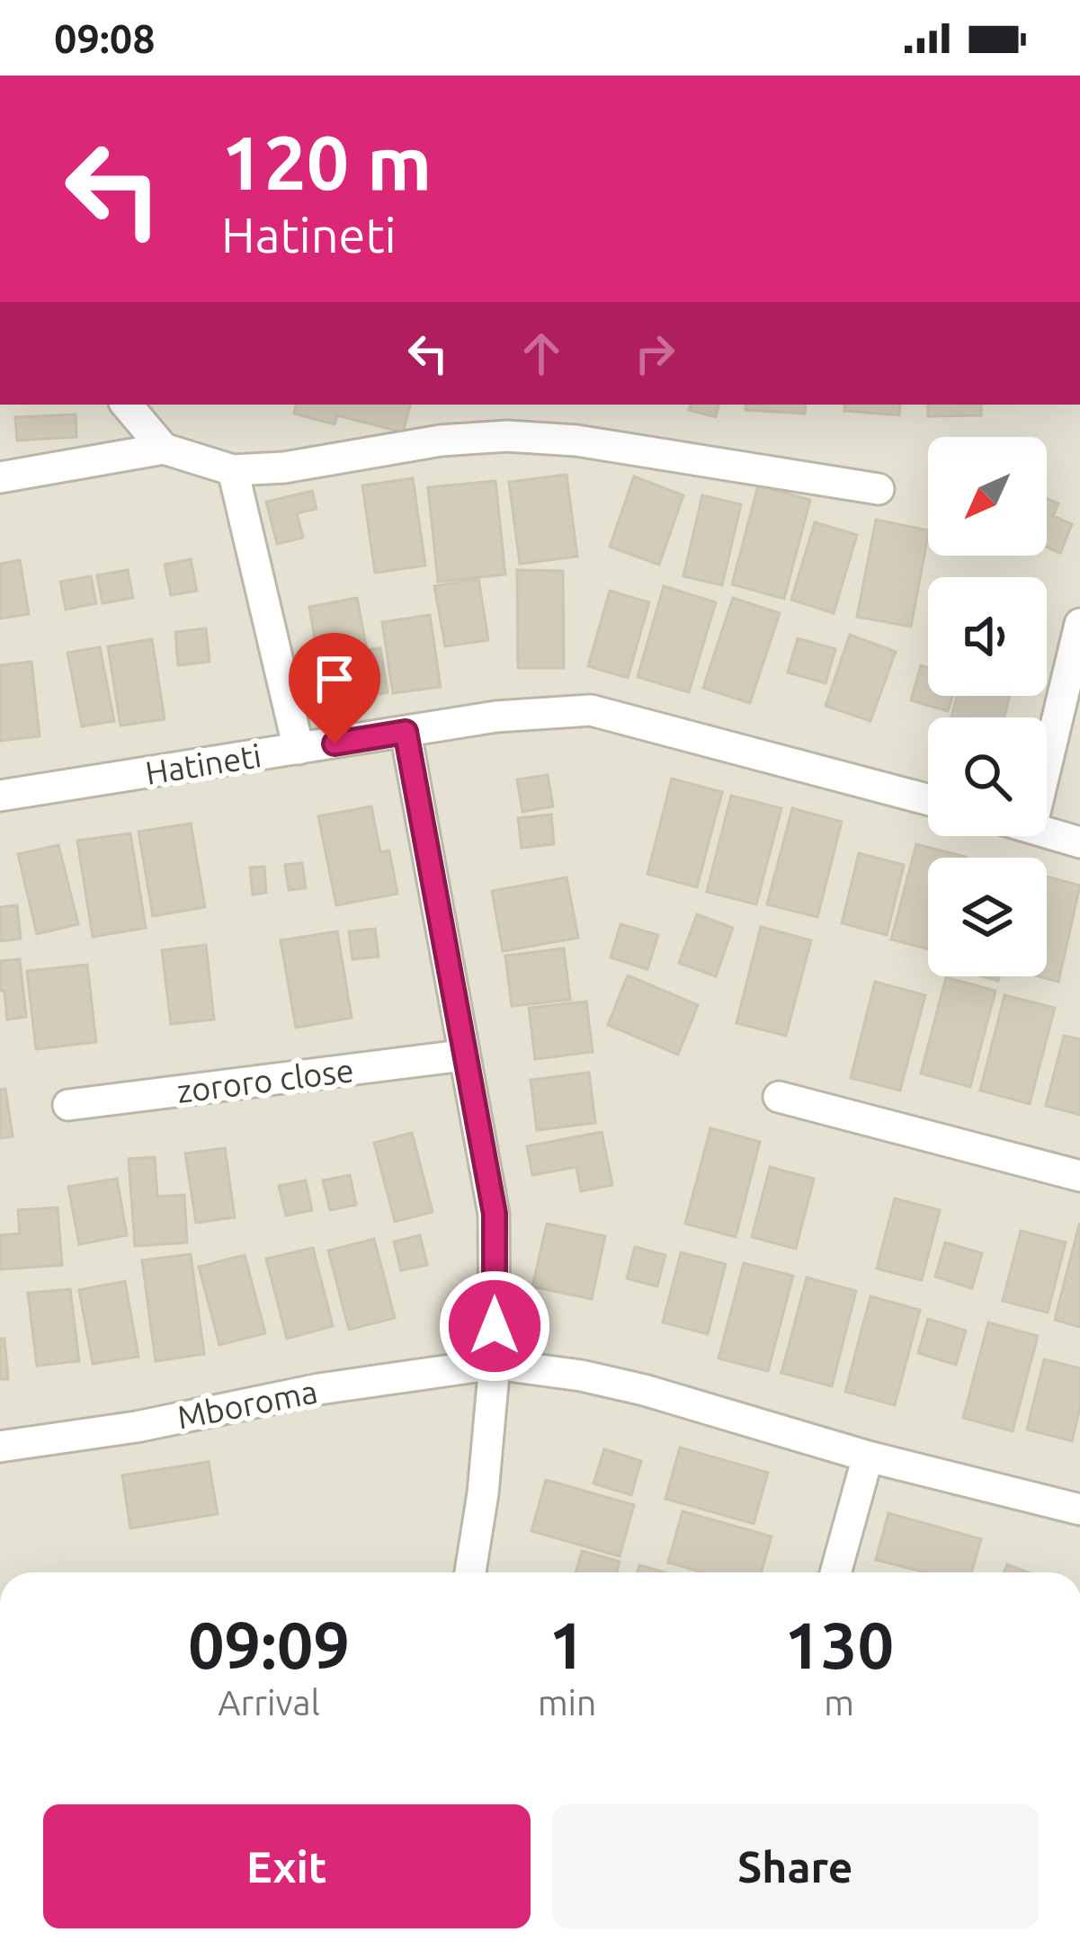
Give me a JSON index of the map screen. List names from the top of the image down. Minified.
{"streets":{"street":["Hatineti","zororo close","Mboroma"]},"north":"bottom left","page":{"status":"09:08","turn":["120 m","Hatineti"],"eta":["09:09","Arrival","1","min","130","m"],"buttons":["Exit","Share"]}}
